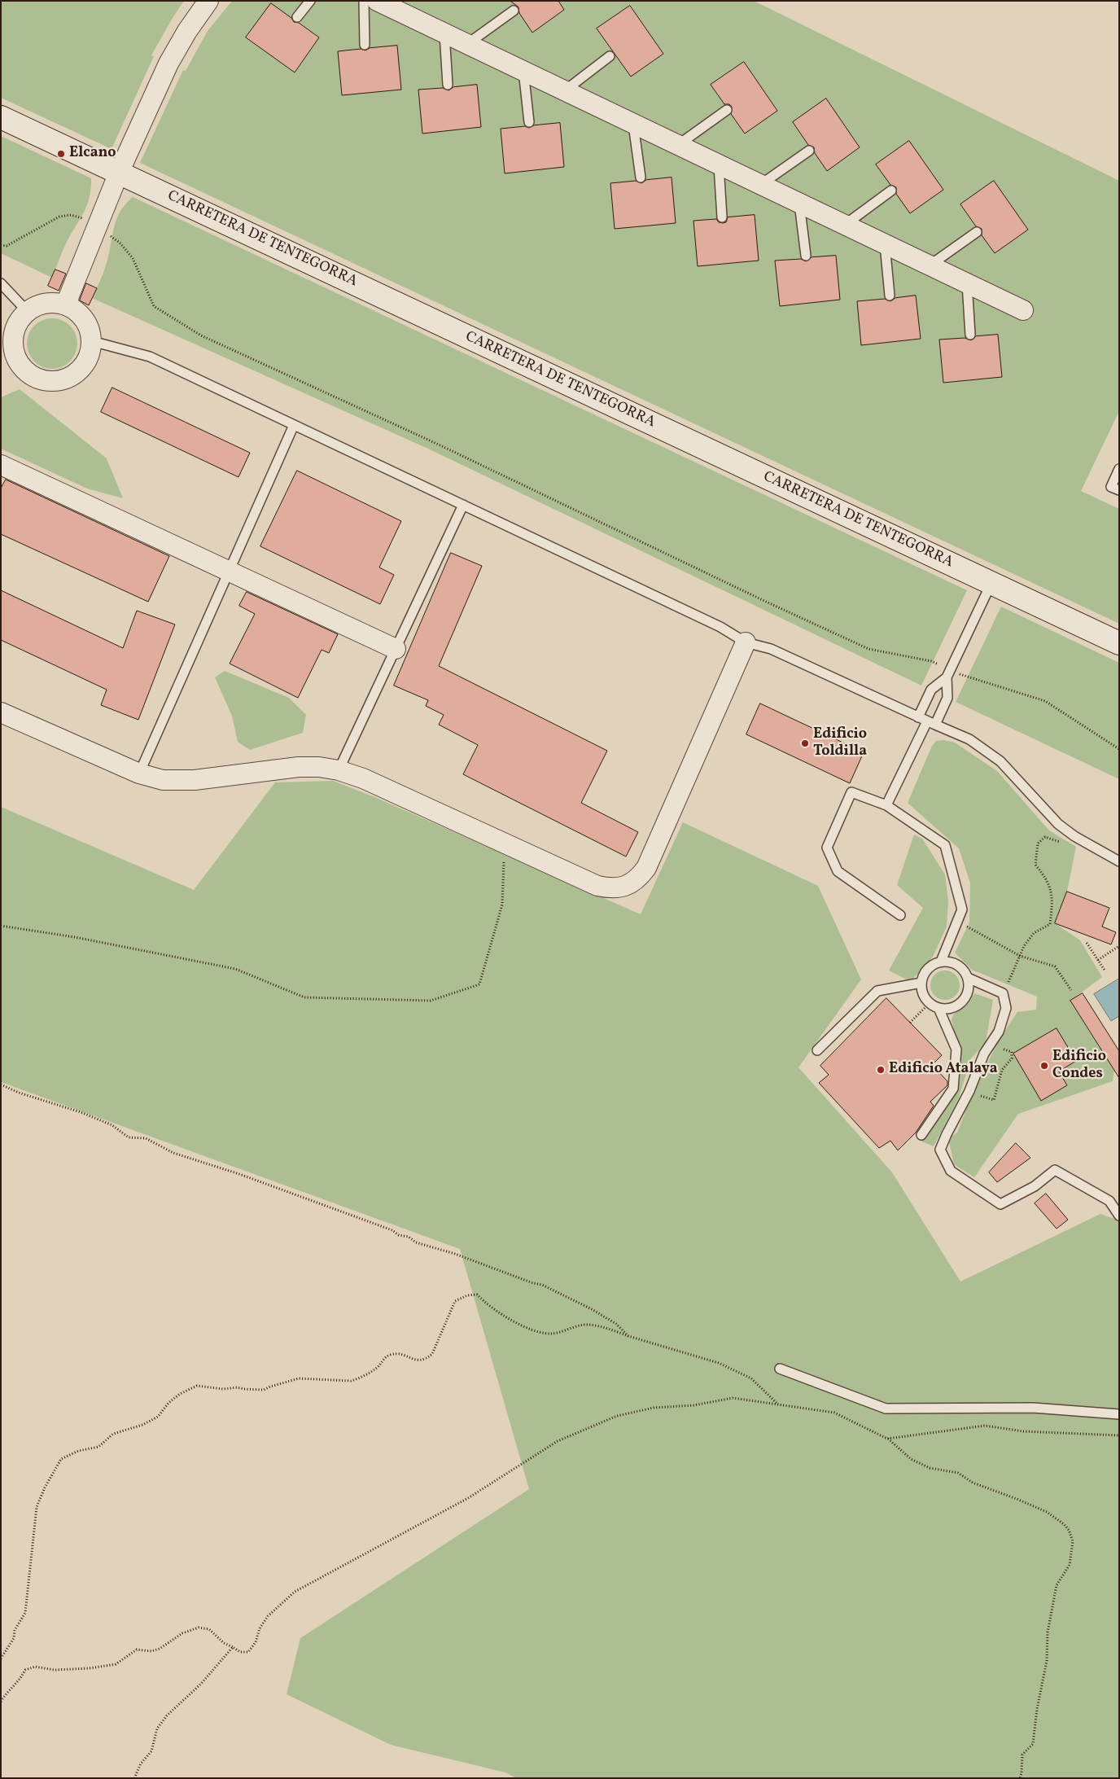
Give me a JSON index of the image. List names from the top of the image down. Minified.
{"streets":{"main road":["CARRETERA DE TENTEGORRA"]},"places":["Elcano","Edificio Toldilla","Edificio Condes","Edificio Atalaya"]}
